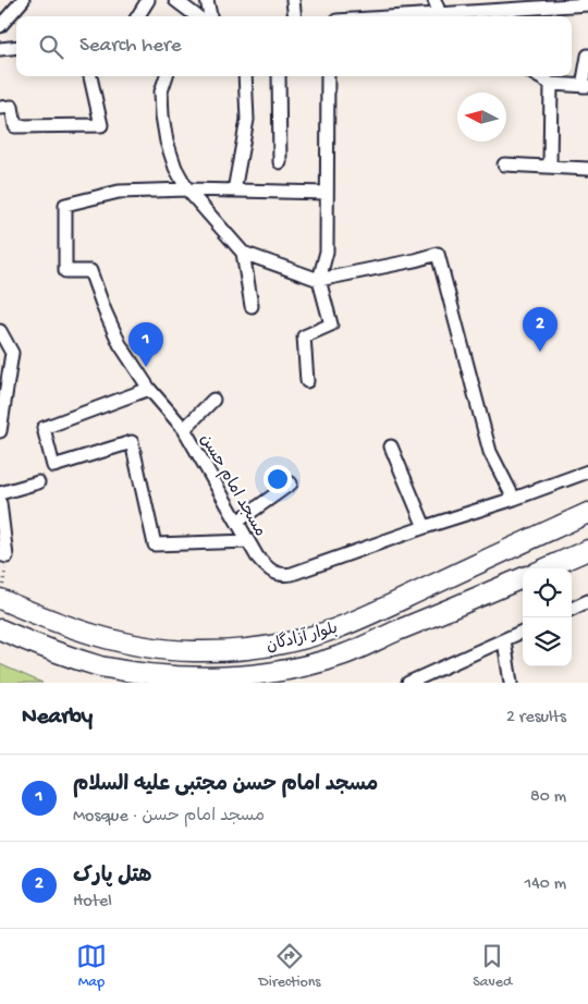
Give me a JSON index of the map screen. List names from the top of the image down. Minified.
{"streets":{"main road":["بلوار آزادگان"],"street":["مسجد امام حسن"]},"north":"left","page":{"search":"Search here","pins":["2","1"],"heading":["Nearby","2 results"],"list":[{"mark":"1","name":"مسجد امام حسن مجتبی علیه السلام","note":"Mosque · مسجد امام حسن","value":"80 m"},{"mark":"2","name":"هتل پارک","note":"Hotel","value":"140 m"}],"nav":["Map","Directions","Saved"]}}
